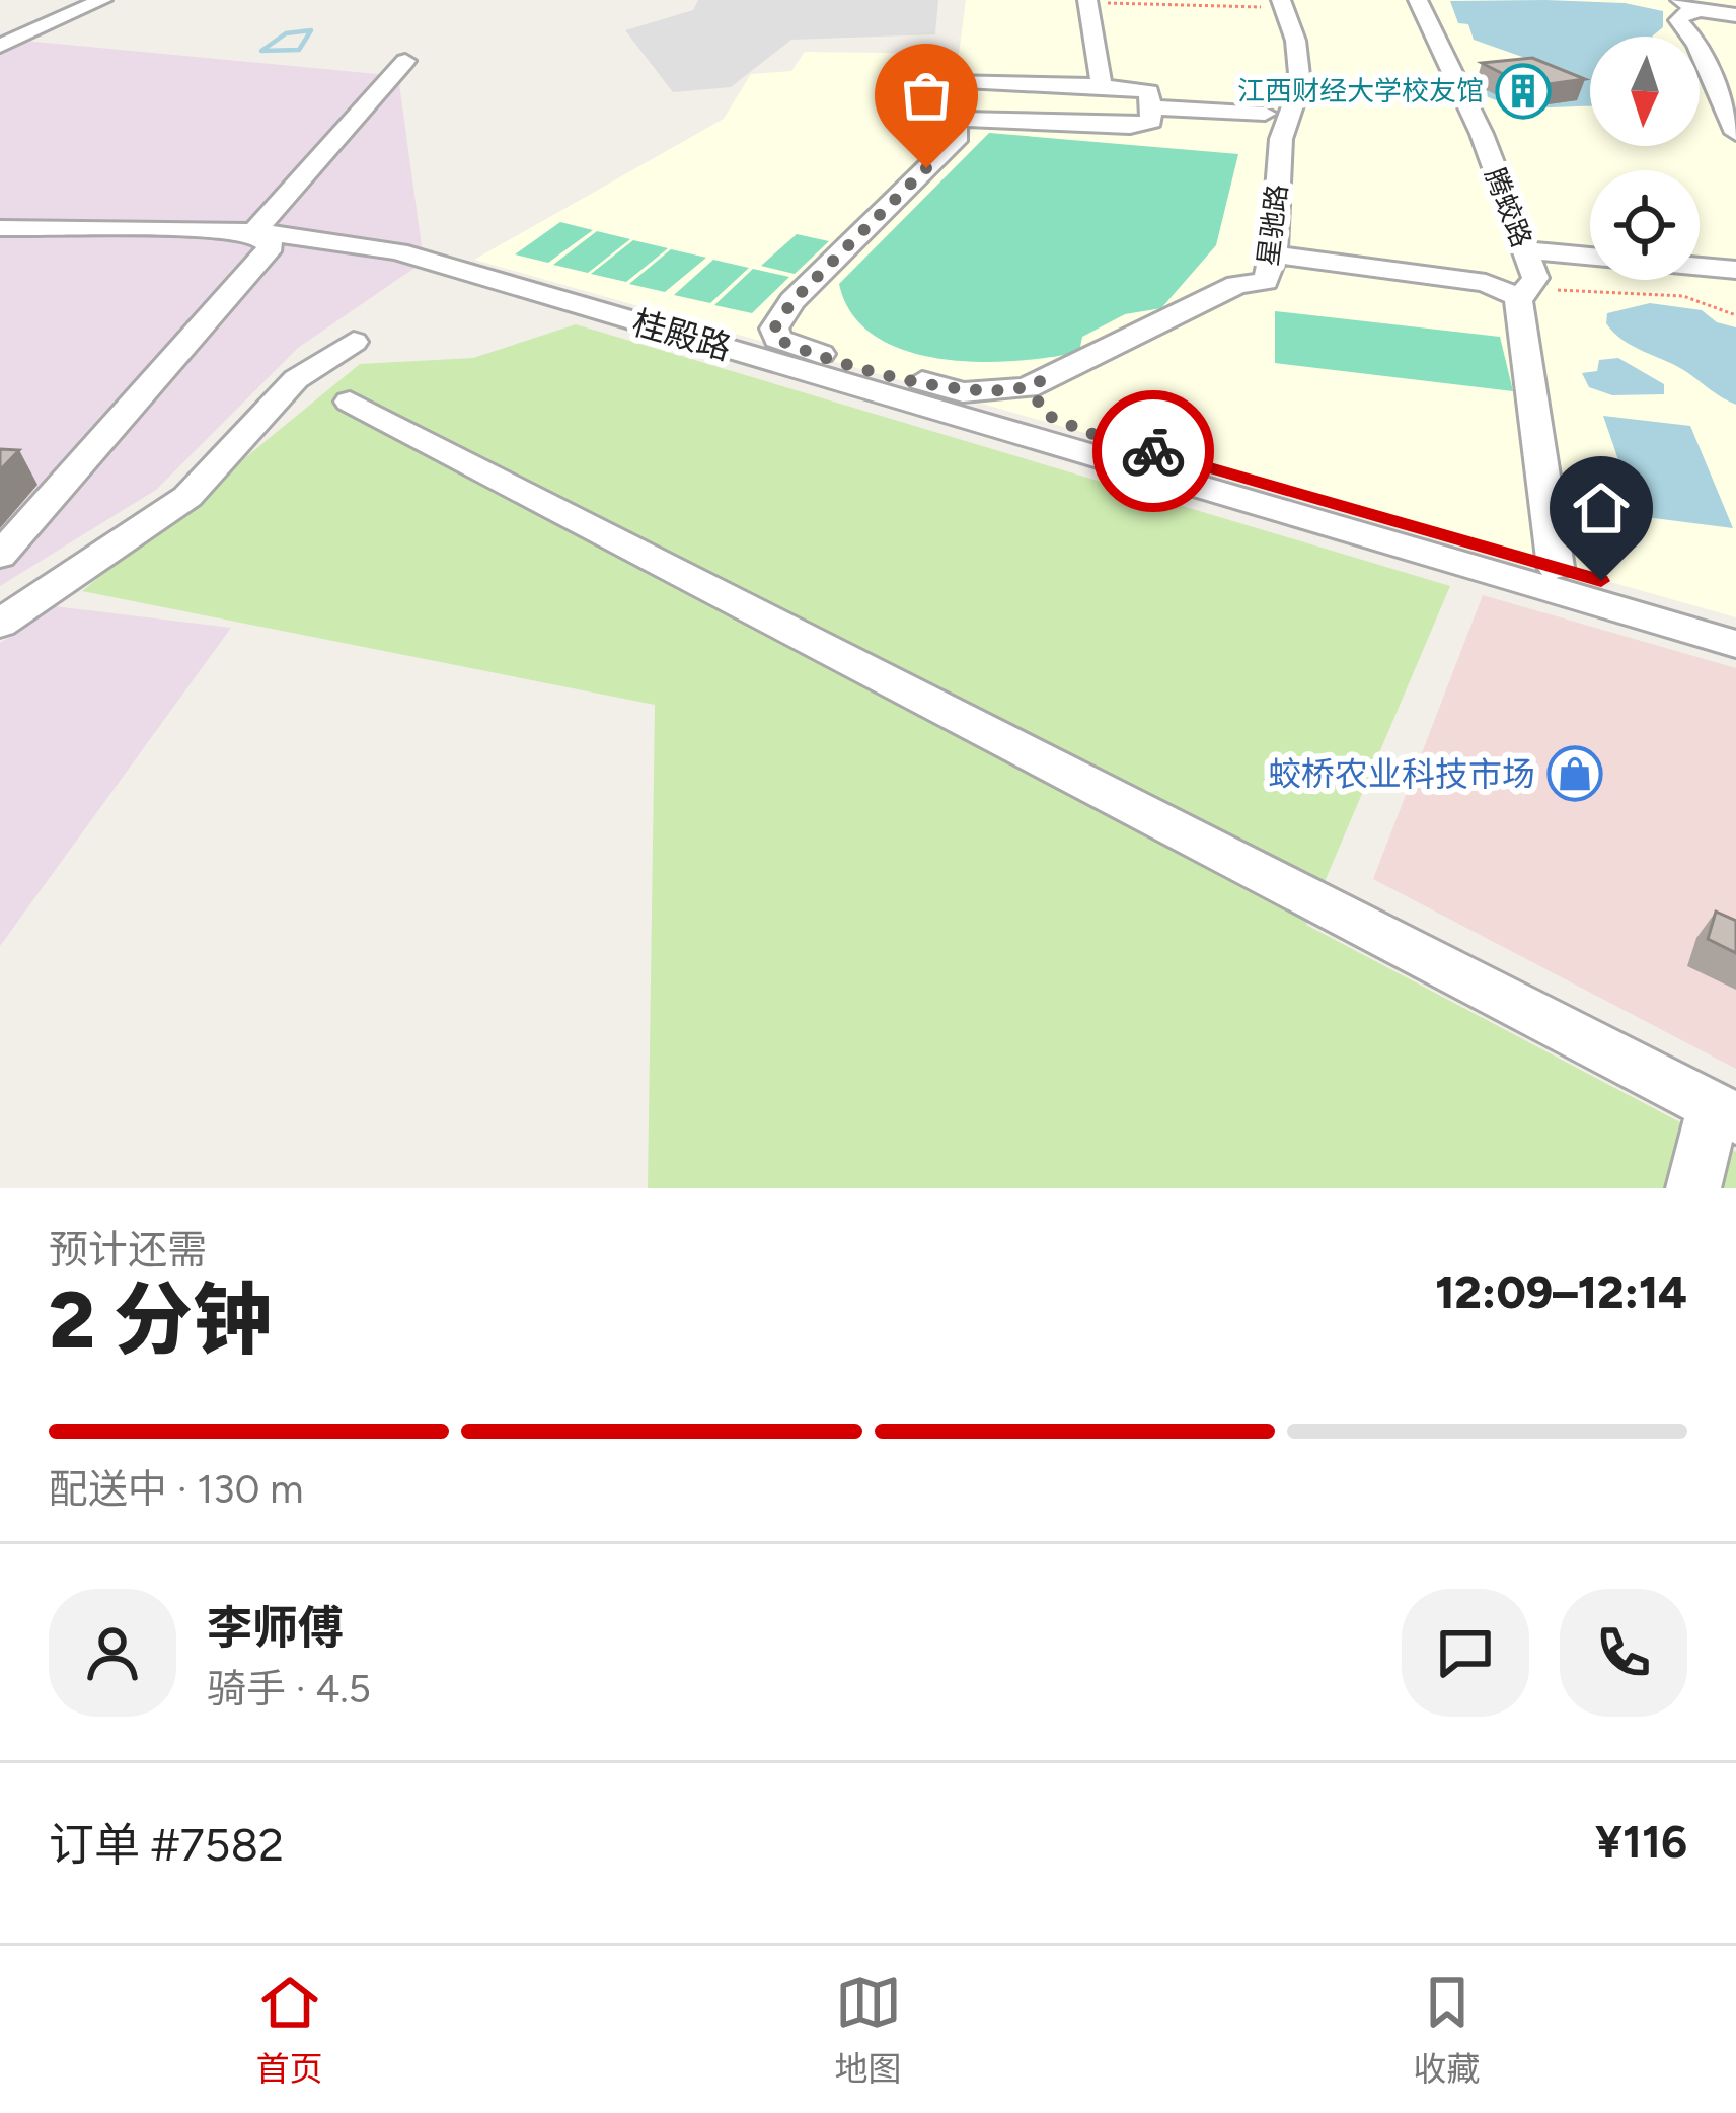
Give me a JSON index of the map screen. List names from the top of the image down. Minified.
{"streets":{"street":["腾蛟路","星驰路","桂殿路"]},"places":{"building":["江西财经大学校友馆"],"shop":["蛟桥农业科技市场"]},"north":"bottom","page":{"heading":["2 分钟","预计还需","12:09–12:14"],"panel":["李师傅","骑手 · 4.5","订单 #7582","¥116"],"bar":"配送中 · 130 m","tabs":["首页","地图","收藏"]}}
